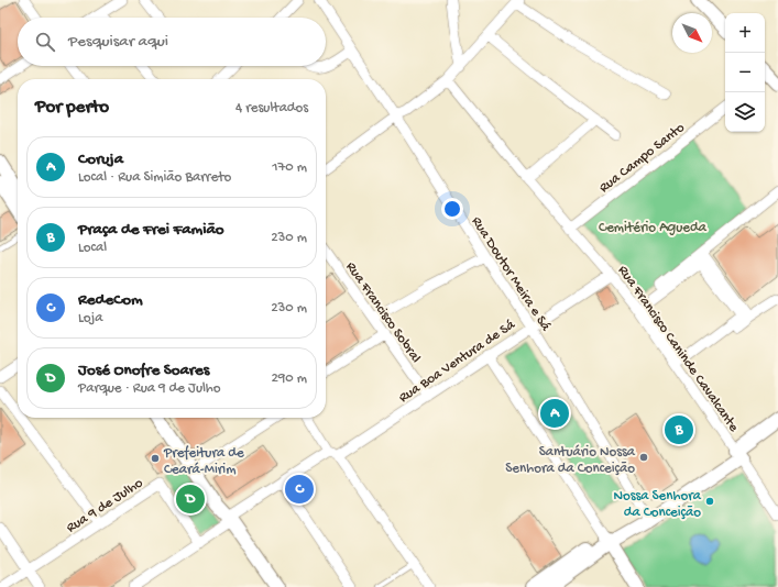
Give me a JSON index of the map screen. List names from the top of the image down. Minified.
{"streets":{"street":["Rua Campo Santo","Rua Doutor Meira e Sá","Rua Francisco Sobral","Rua Francisco Caninde Cavalcante","Rua Boa Ventura de Sá","Rua 9 de Julho"]},"crossings":[["Rua Campo Santo","Rua Francisco Caninde Cavalcante"],["Rua Doutor Meira e Sá","Rua Boa Ventura de Sá"],["Rua Francisco Sobral","Rua Boa Ventura de Sá"],["Rua Francisco Caninde Cavalcante","Rua Boa Ventura de Sá"],["Rua Boa Ventura de Sá","Rua 9 de Julho"]],"parks":["Cemitério Agueda"],"places":["Santuário Nossa Senhora da Conceição","Prefeitura de Ceará-Mirim","Nossa Senhora da Conceição"],"north":"bottom right","page":{"map_buttons":["+","−"],"search":"Pesquisar aqui","heading":["Por perto","4 resultados"],"list":[{"mark":"A","name":"Coruja","note":"Local · Rua Simião Barreto","value":"170 m"},{"mark":"B","name":"Praça de Frei Famião","note":"Local","value":"230 m"},{"mark":"C","name":"RedeCom","note":"Loja","value":"230 m"},{"mark":"D","name":"José Onofre Soares","note":"Parque · Rua 9 de Julho","value":"290 m"}],"pins":["A","B","C","D"]}}
